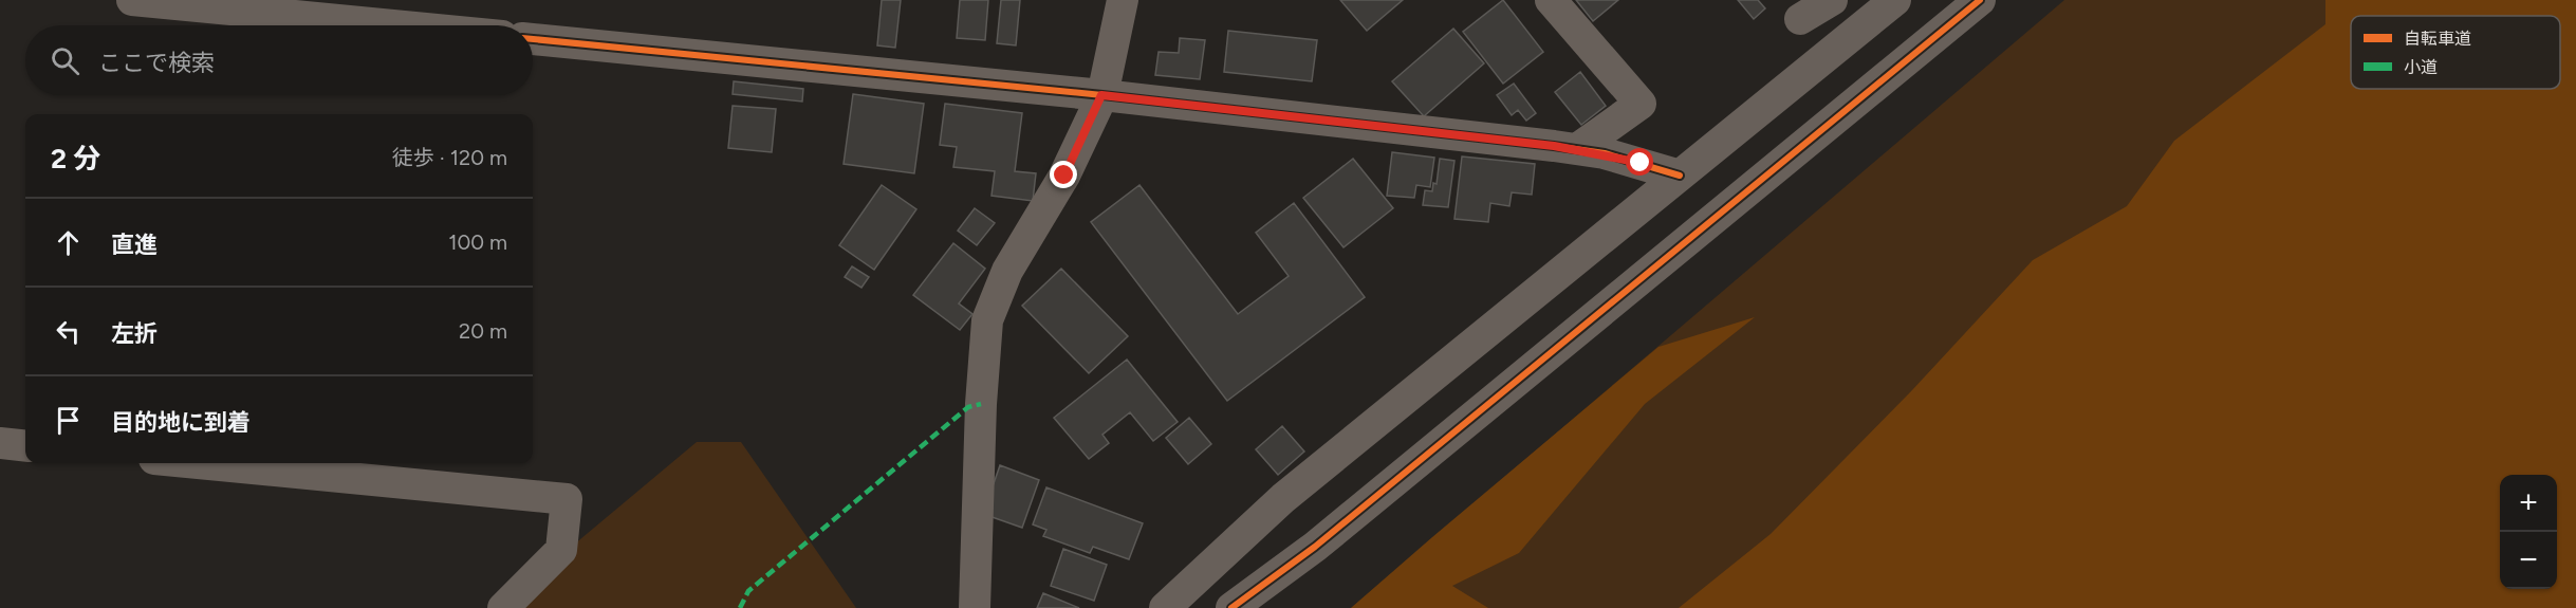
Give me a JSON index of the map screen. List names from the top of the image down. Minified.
{"legend":["自転車道","小道"],"page":{"search":"ここで検索","heading":["2 分","徒歩 · 120 m"],"list":[["直進","100 m"],["左折","20 m"],"目的地に到着"],"map_buttons":["+","−"]}}
